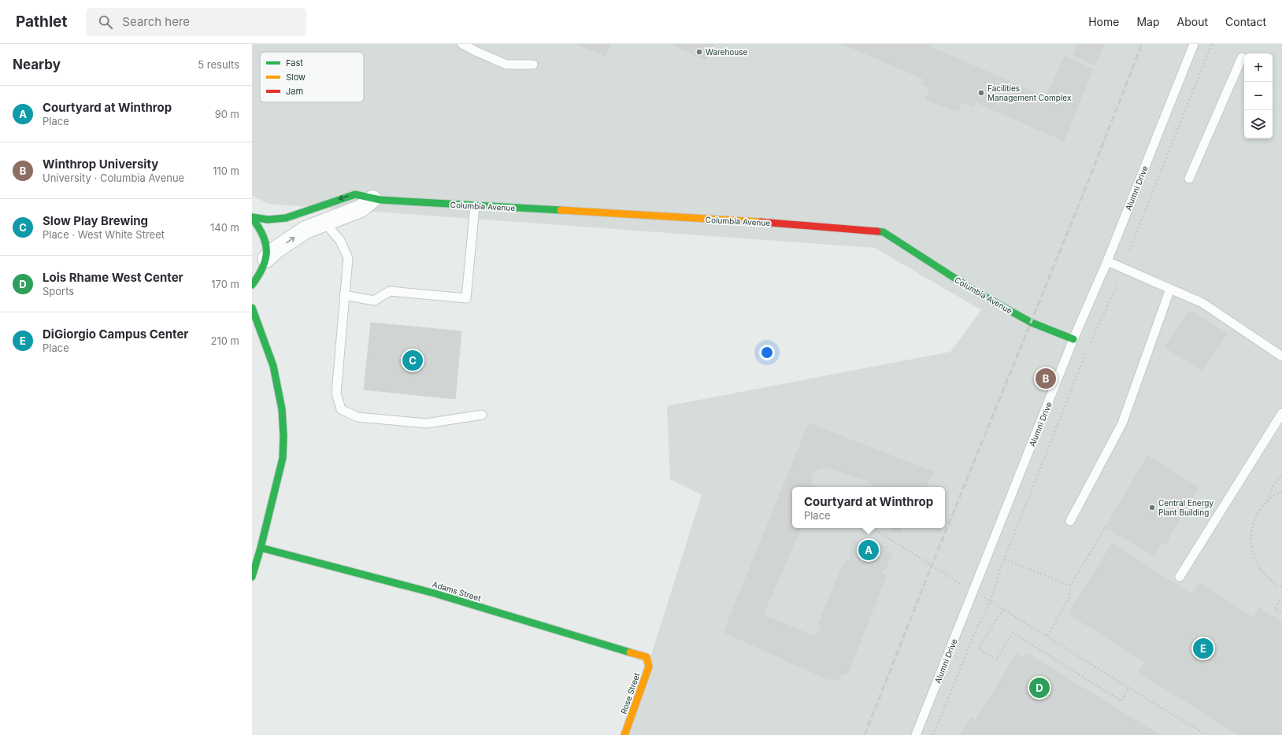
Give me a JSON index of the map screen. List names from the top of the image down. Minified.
{"streets":{"street":["Columbia Avenue","Adams Street","Rose Street"],"lane":["Alumni Drive"]},"crossings":[["Alumni Drive","Columbia Avenue"],["Adams Street","Rose Street"]],"places":["Warehouse","Facilities Management Complex","Central Energy Plant Building"],"legend":["Fast","Slow","Jam"],"page":{"header":"Pathlet","search":"Search here","nav":["Home","Map","About","Contact"],"heading":["Nearby","5 results"],"map_buttons":["+","−"],"list":[{"mark":"A","name":"Courtyard at Winthrop","note":"Place","value":"90 m"},{"mark":"B","name":"Winthrop University","note":"University · Columbia Avenue","value":"110 m"},{"mark":"C","name":"Slow Play Brewing","note":"Place · West White Street","value":"140 m"},{"mark":"D","name":"Lois Rhame West Center","note":"Sports","value":"170 m"},{"mark":"E","name":"DiGiorgio Campus Center","note":"Place","value":"210 m"}],"pins":["C","B","A","E","D"],"popup":["Courtyard at Winthrop","Place"]}}
